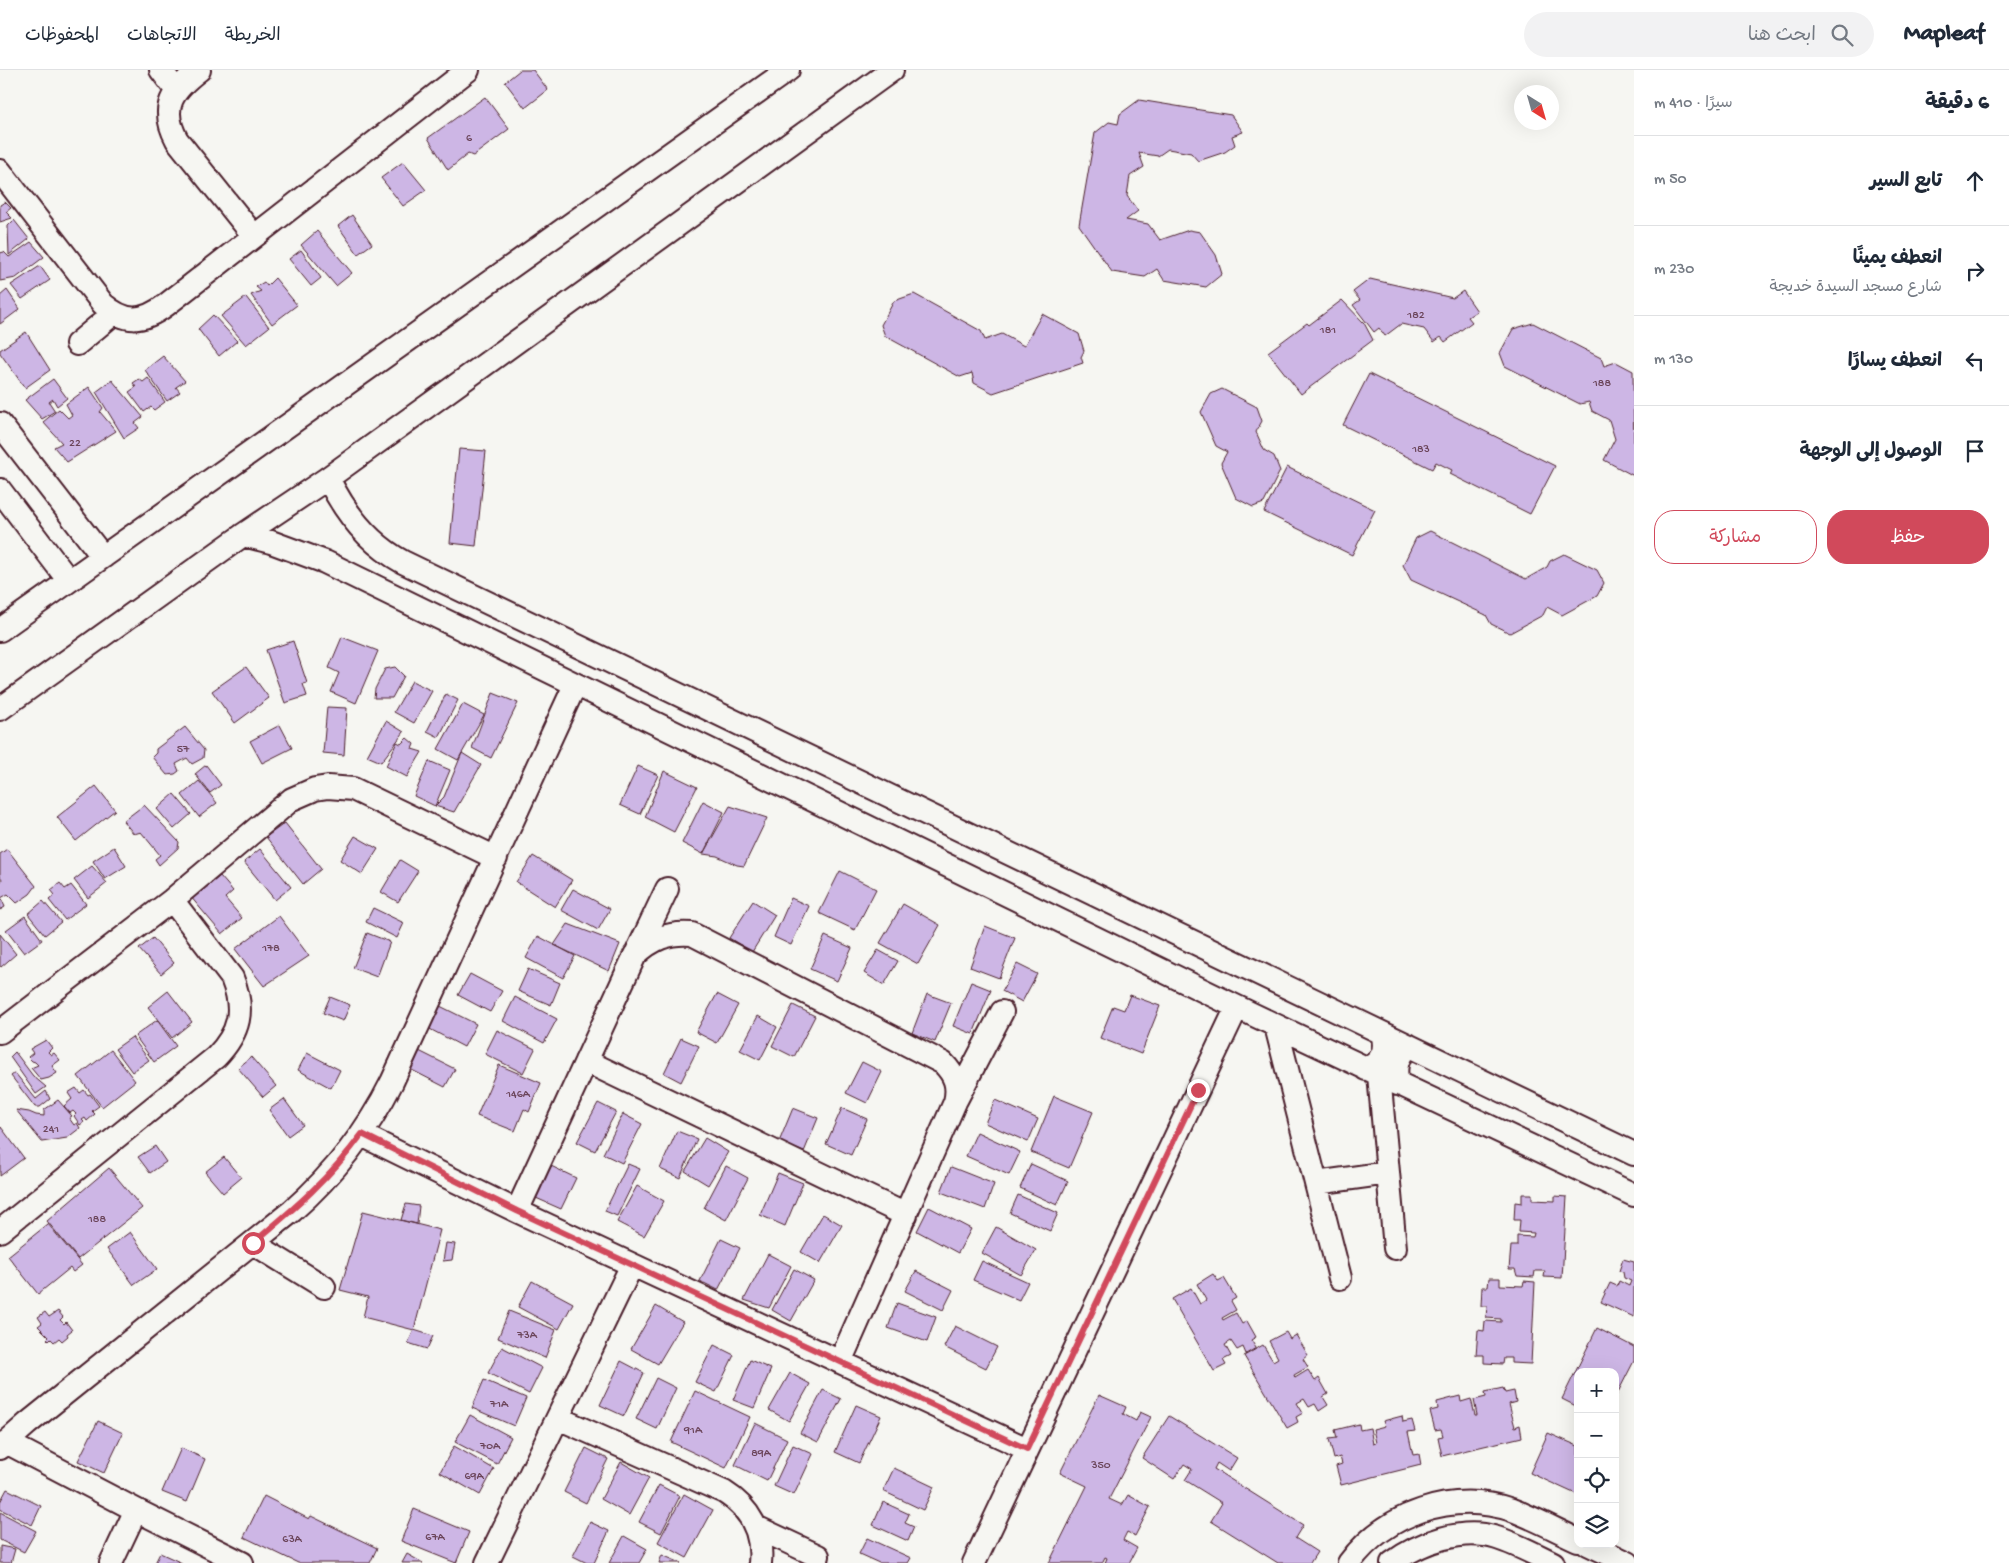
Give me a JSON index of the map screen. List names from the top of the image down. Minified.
{"house_numbers":["6","182","181","188","22","183","57","178","146A","241","188","73A","71A","91A","70A","89A","350","69A","67A","63A"],"north":"bottom right","page":{"header":"Mapleaf","search":"ابحث هنا","nav":["الخريطة","الاتجاهات","المحفوظات"],"heading":["6 دقيقة","سيرًا · 410 m"],"list":[["تابع السير","50 m"],["انعطف يمينًا","شارع مسجد السيدة خديجة","230 m"],["انعطف يسارًا","130 m"],"الوصول إلى الوجهة"],"buttons":["حفظ","مشاركة"],"map_buttons":["+","−"]}}
